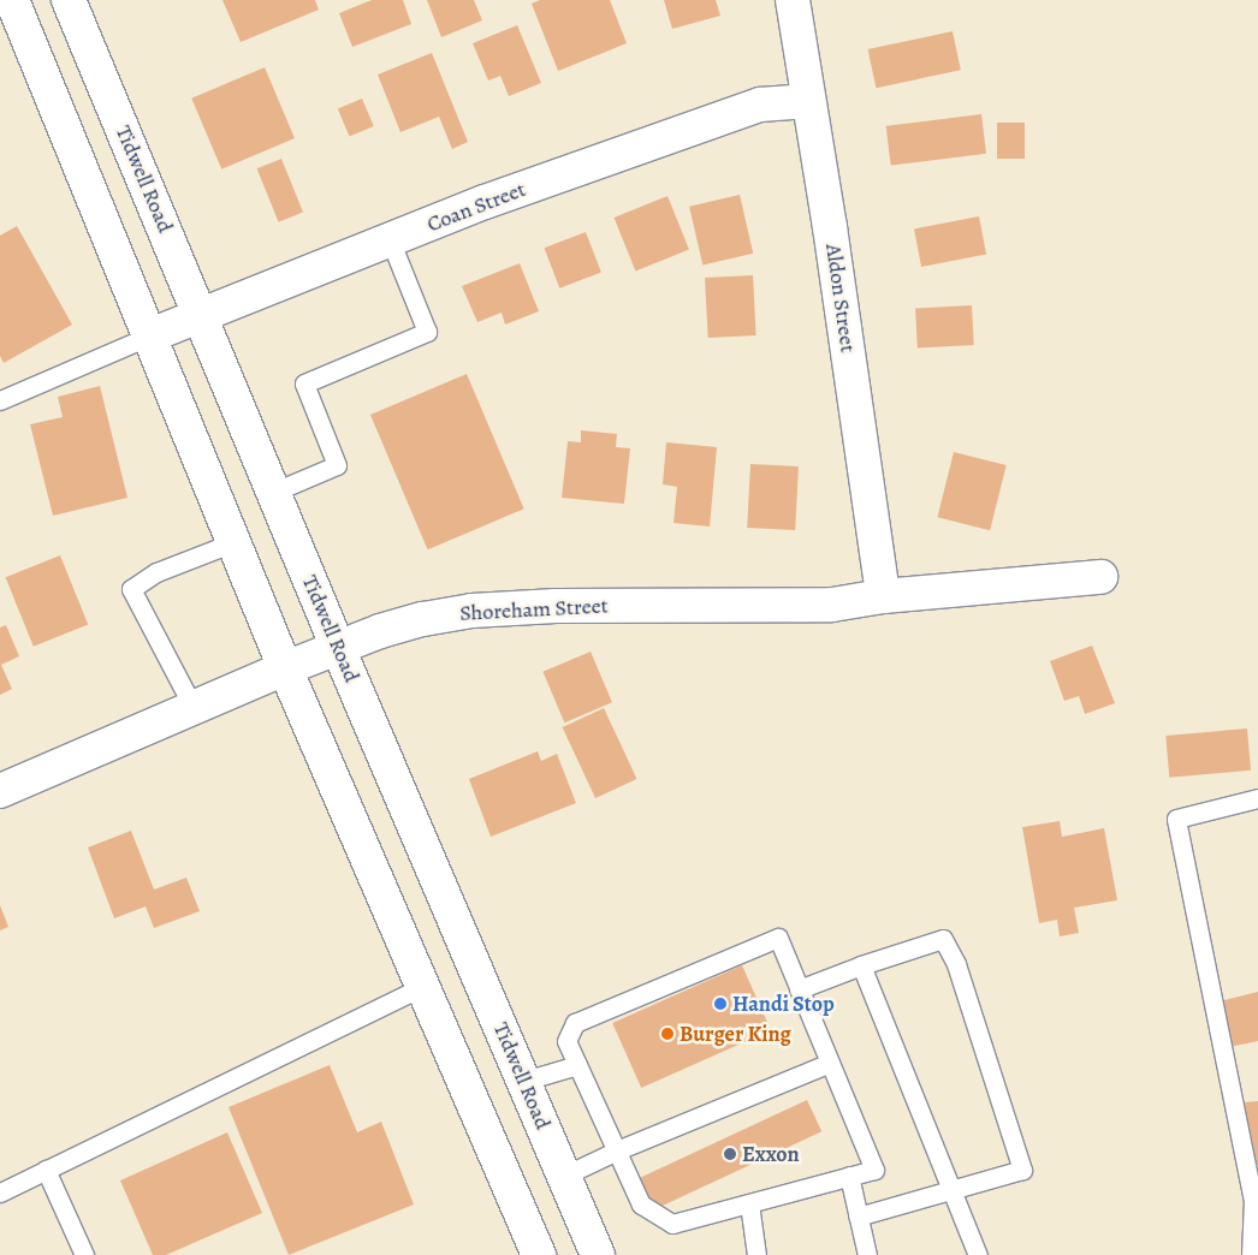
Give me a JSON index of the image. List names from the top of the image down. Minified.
{"streets":{"main road":["Tidwell Road","Coan Street","Aldon Street","Shoreham Street"]},"crossings":[["Tidwell Road","Coan Street"],["Tidwell Road","Shoreham Street"],["Coan Street","Aldon Street"],["Aldon Street","Shoreham Street"]],"places":["Handi Stop","Burger King","Exxon"]}
